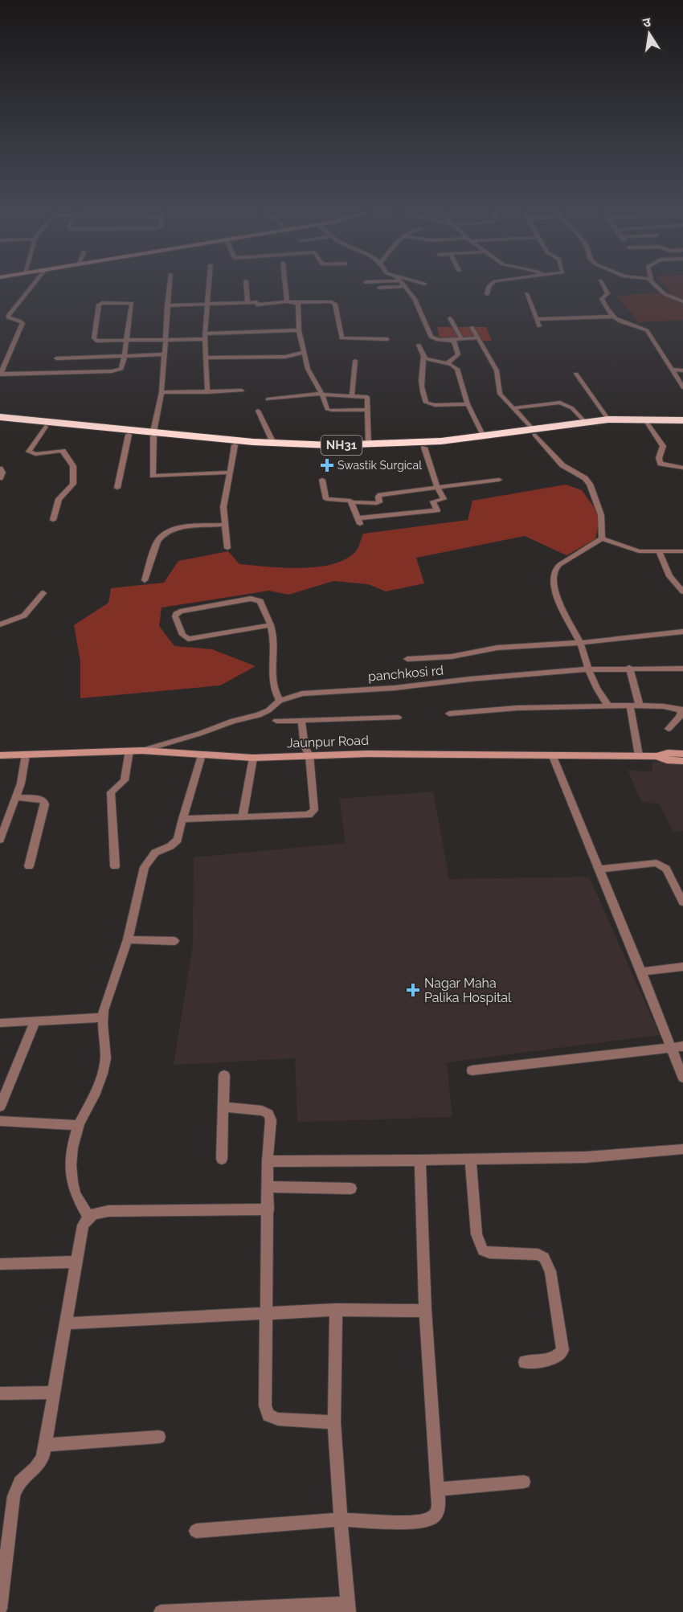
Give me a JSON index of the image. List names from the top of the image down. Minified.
{"streets":{"highway":["NH31"],"street":["panchkosi rd","Jaunpur Road"]},"crossings":[["panchkosi rd","Jaunpur Road"]],"places":{"health":["Swastik Surgical","Nagar Maha Palika Hospital"]},"north":"top"}
